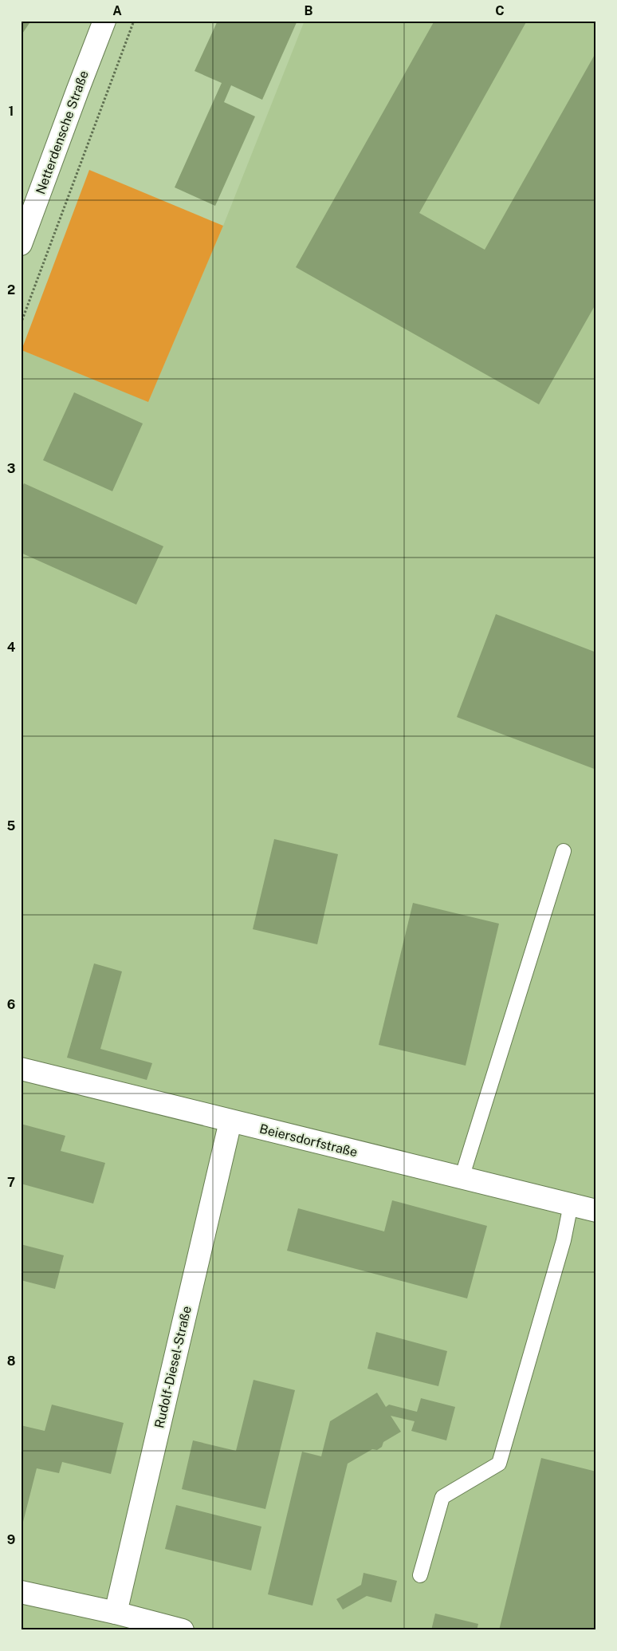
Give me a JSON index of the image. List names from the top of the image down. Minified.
{"streets":{"street":["Netterdensche Straße","Beiersdorfstraße","Rudolf-Diesel-Straße"]},"crossings":[["Beiersdorfstraße","Rudolf-Diesel-Straße"]],"grid":{"columns":["A","B","C"],"rows":["1","2","3","4","5","6","7","8","9"]}}
